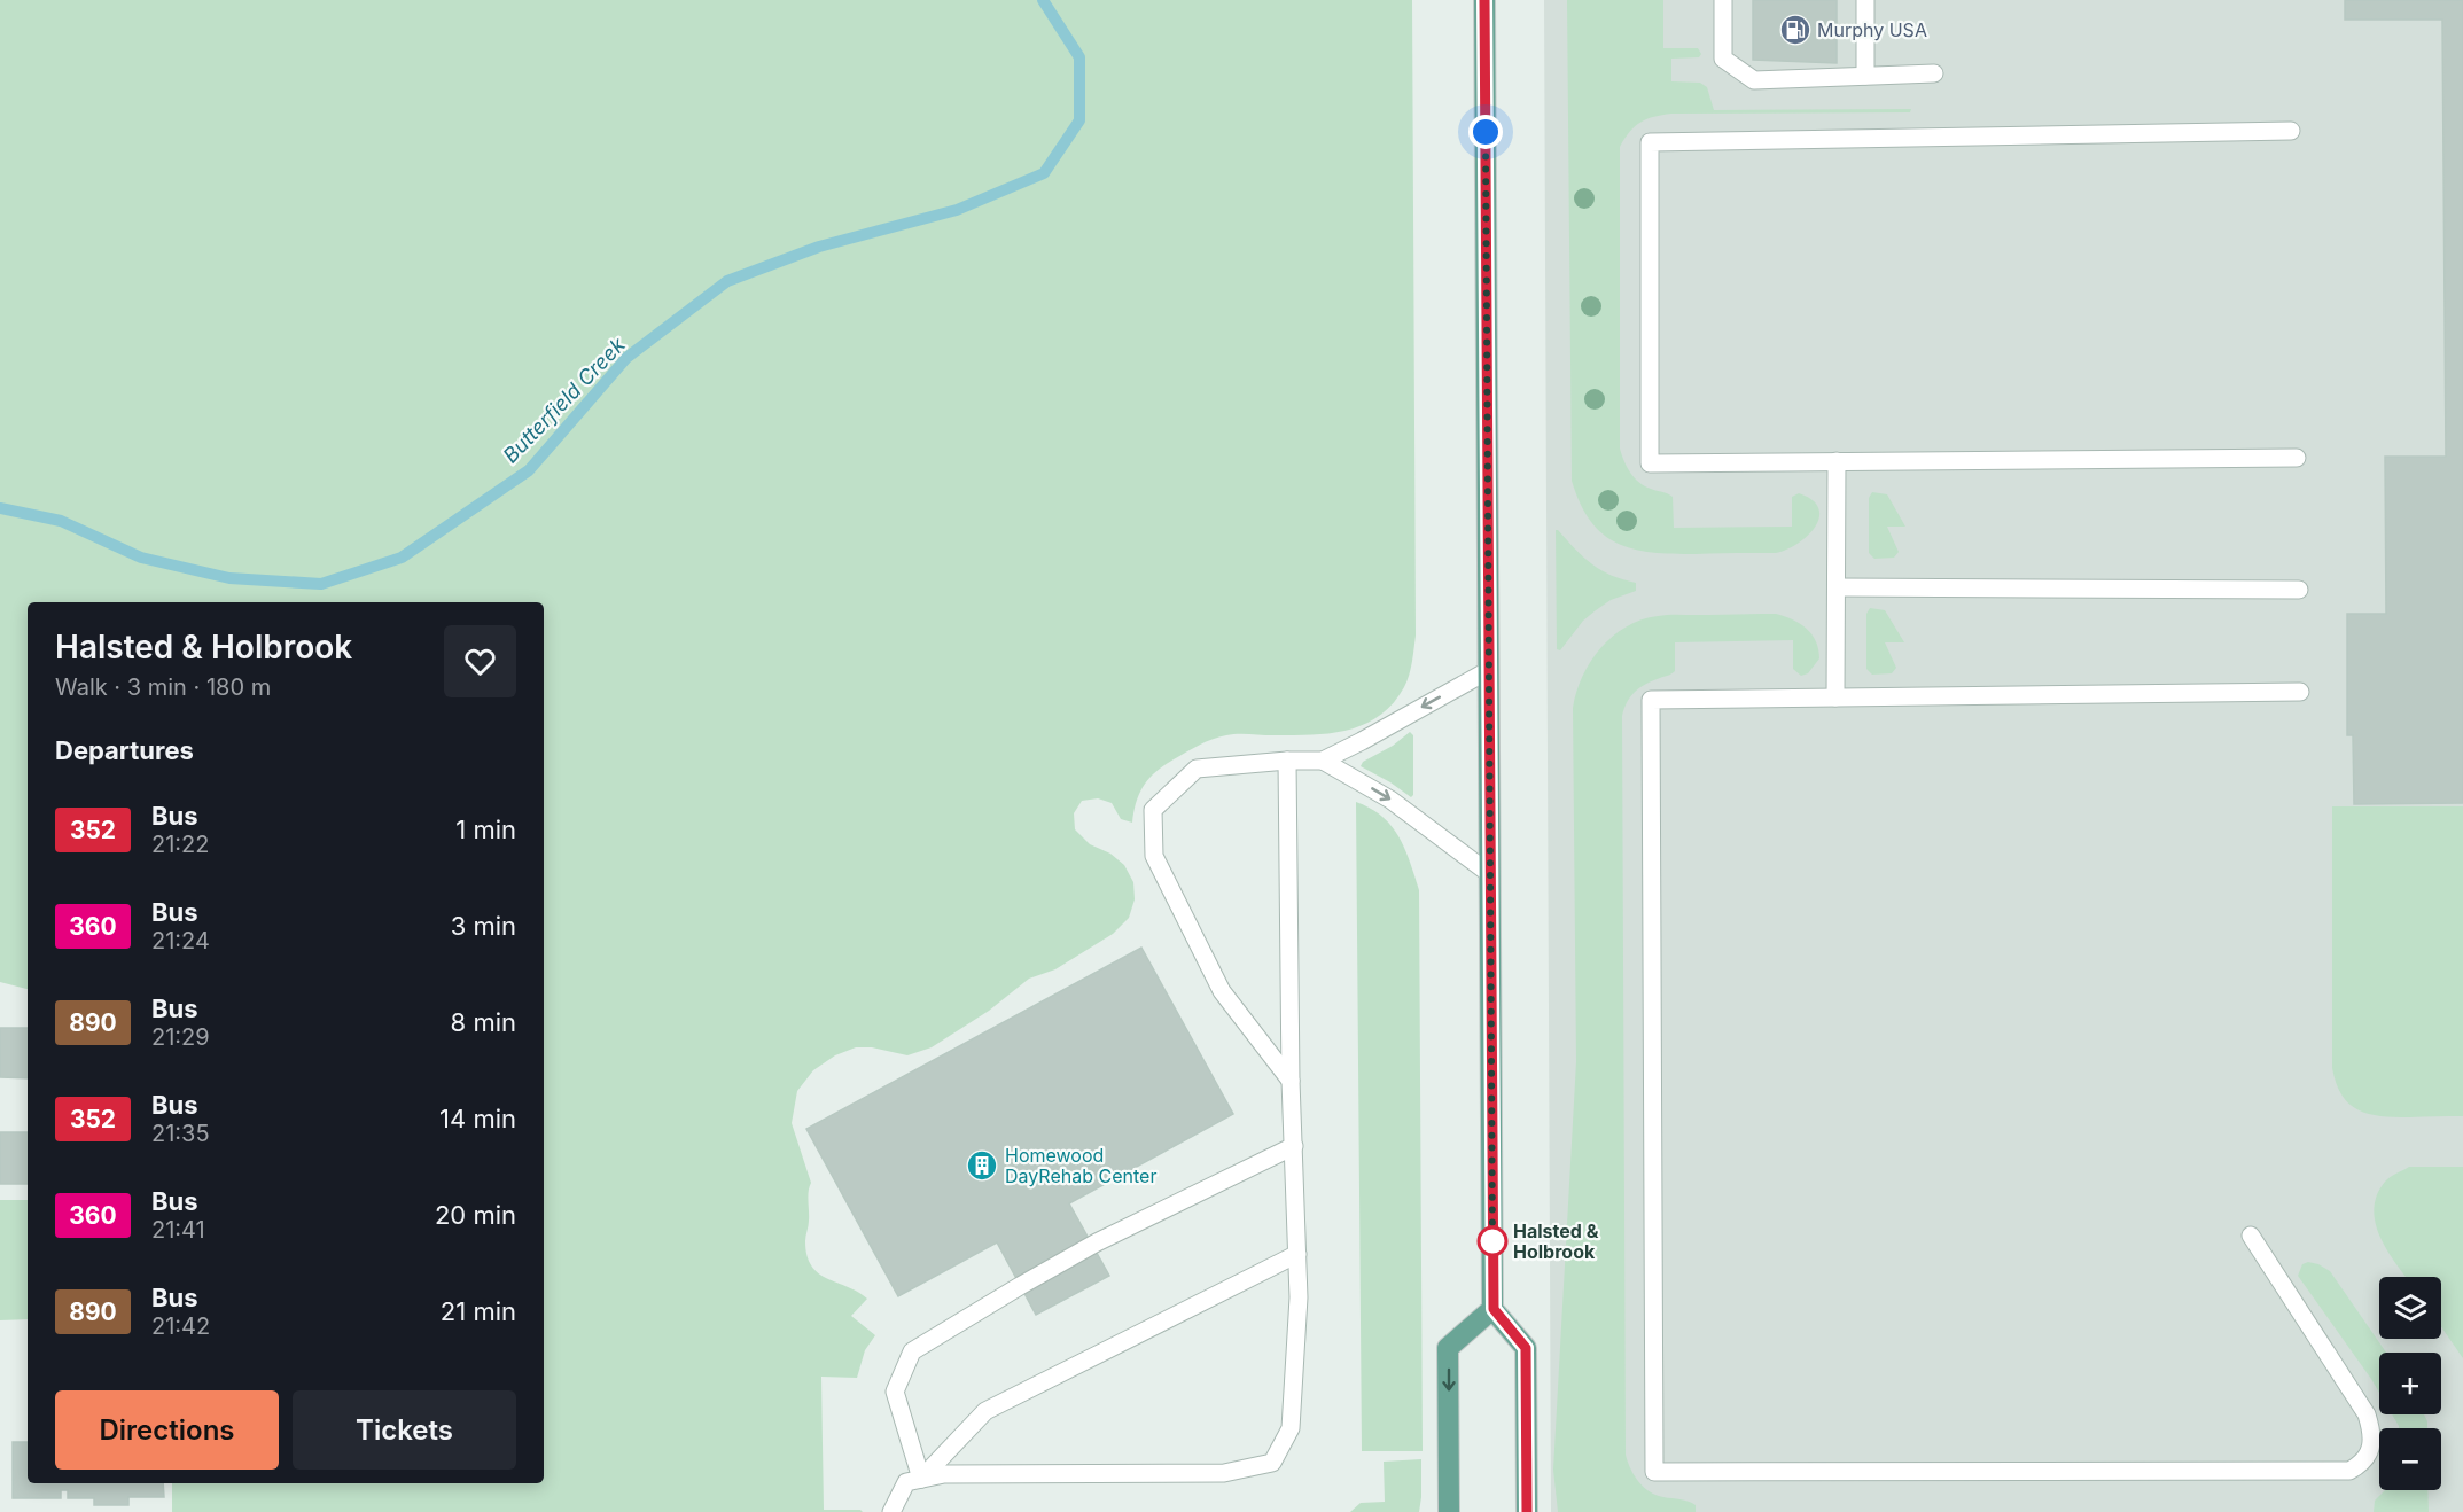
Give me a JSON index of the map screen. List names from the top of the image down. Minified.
{"water":["Butterfield Creek"],"places":{"fuel station":["Murphy USA"],"building":["Homewood DayRehab Center"],"other":["Halsted & Holbrook"]},"lines":["bus line 352"],"page":{"heading":[["Halsted & Holbrook","Walk · 3 min · 180 m"],"Departures"],"list":[{"mark":"352","name":"Bus","note":"21:22","value":"1 min"},{"mark":"360","name":"Bus","note":"21:24","value":"3 min"},{"mark":"890","name":"Bus","note":"21:29","value":"8 min"},{"mark":"352","name":"Bus","note":"21:35","value":"14 min"},{"mark":"360","name":"Bus","note":"21:41","value":"20 min"},{"mark":"890","name":"Bus","note":"21:42","value":"21 min"}],"map_buttons":["+","−"],"buttons":["Directions","Tickets"]}}
